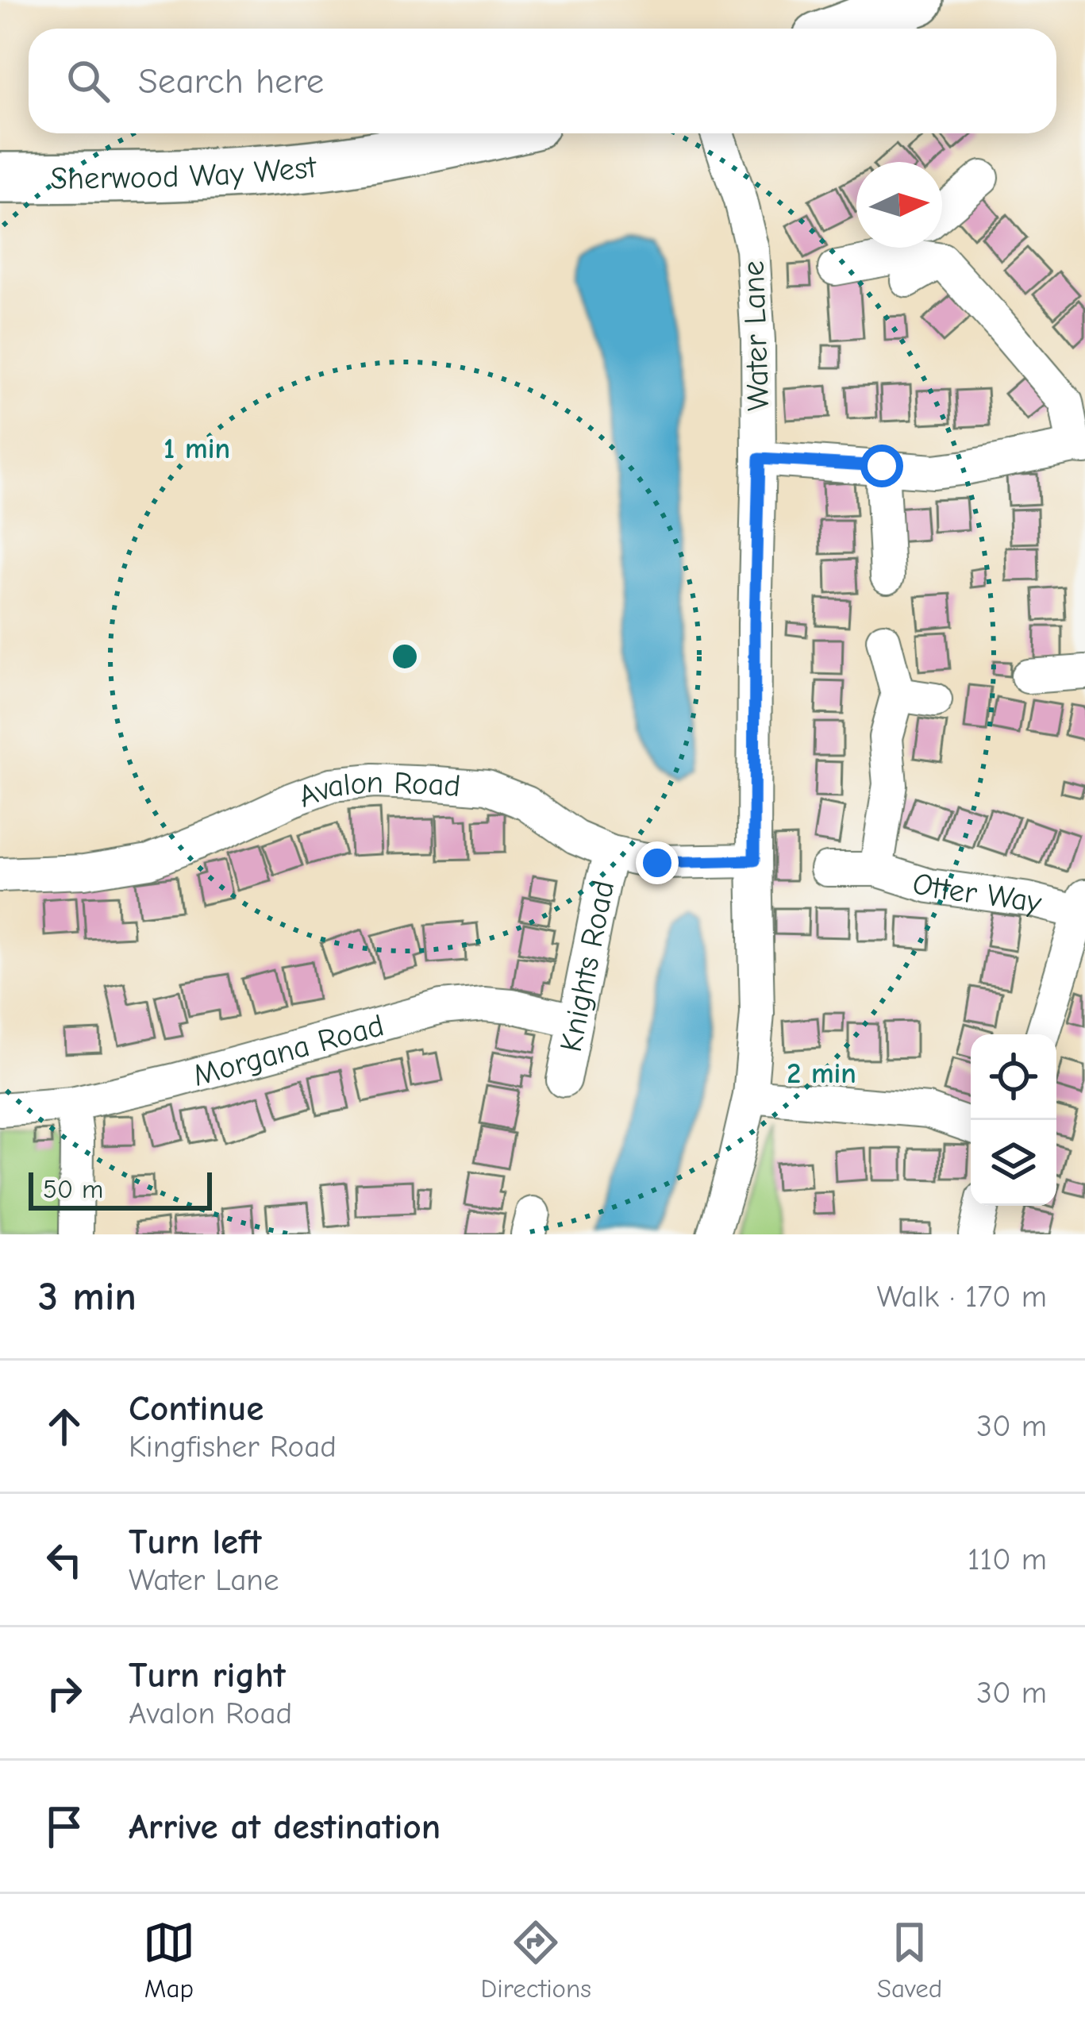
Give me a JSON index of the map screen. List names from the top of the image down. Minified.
{"streets":{"highway":["Sherwood Way West"],"street":["Water Lane","Avalon Road","Otter Way","Knights Road","Morgana Road"]},"crossings":[["Water Lane","Avalon Road"],["Avalon Road","Knights Road"],["Knights Road","Morgana Road"]],"scale_bar":"50 m","north":"right","page":{"search":"Search here","scale":"50 m","heading":["3 min","Walk · 170 m"],"list":[["Continue","Kingfisher Road","30 m"],["Turn left","Water Lane","110 m"],["Turn right","Avalon Road","30 m"],"Arrive at destination"],"nav":["Map","Directions","Saved"]},"rings":["1 min","2 min"]}
